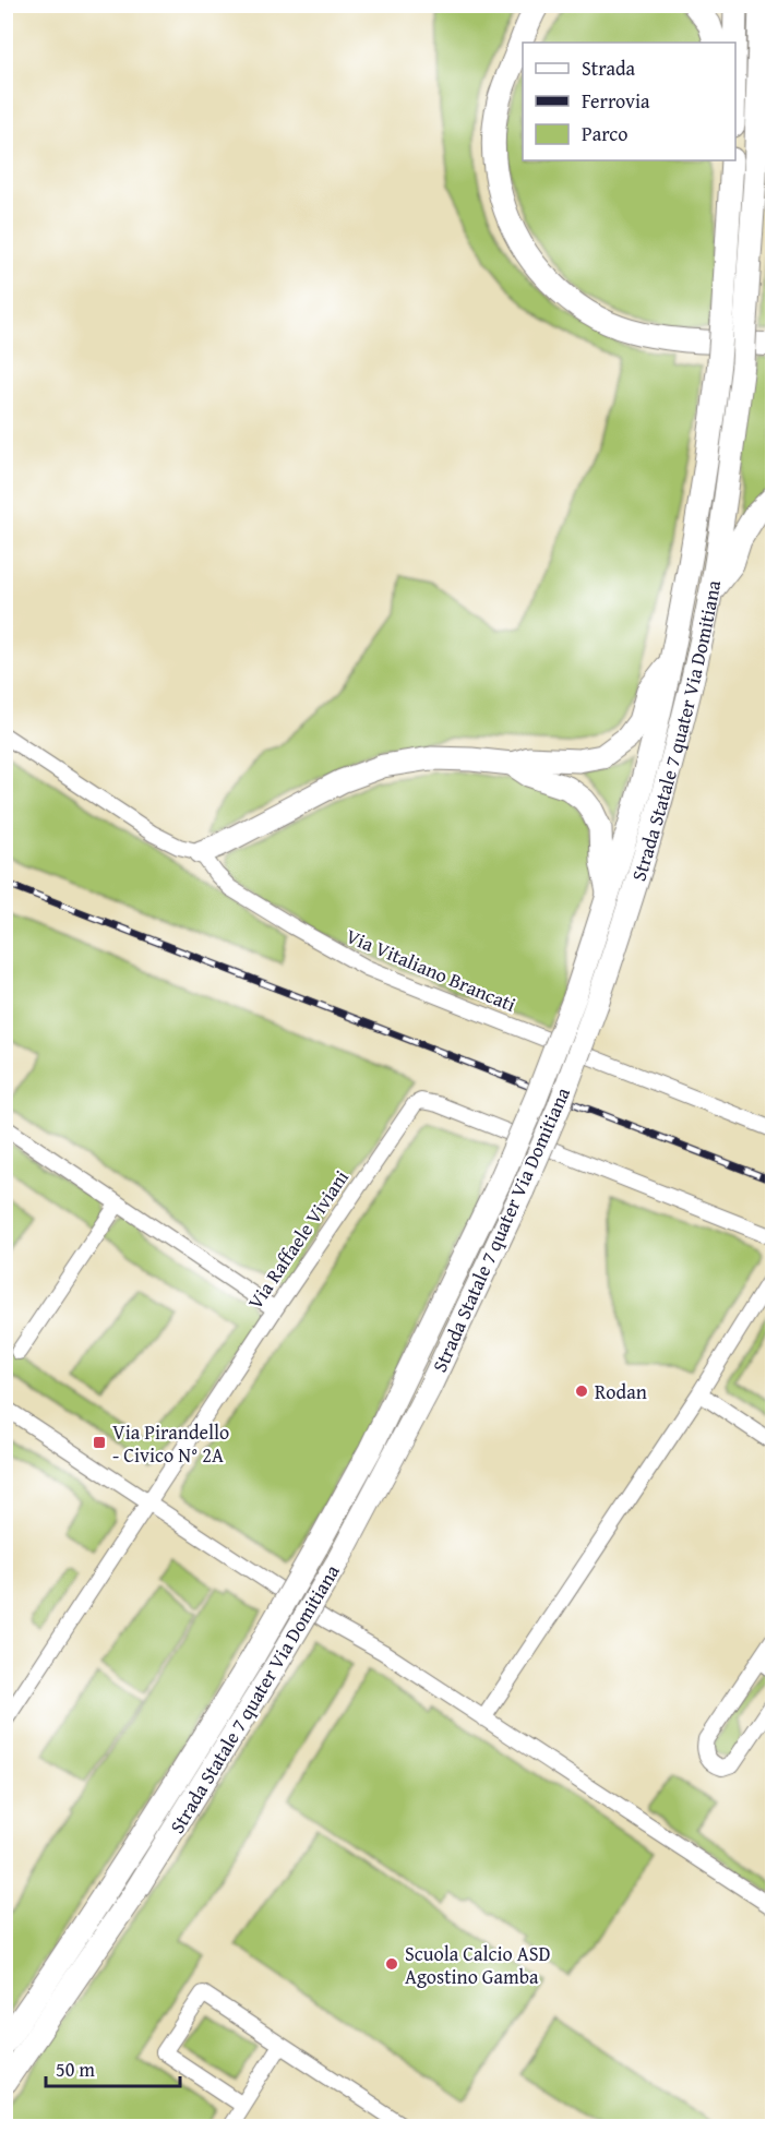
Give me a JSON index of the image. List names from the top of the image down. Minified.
{"streets":{"highway":["Strada Statale 7 quater Via Domitiana"],"street":["Via Vitaliano Brancati","Via Raffaele Viviani"]},"places":{"other":["Rodan","Scuola Calcio ASD Agostino Gamba"],"transit":["Via Pirandello - Civico N° 2A"]},"legend":["Strada","Ferrovia","Parco"],"scale_bar":"50 m"}
